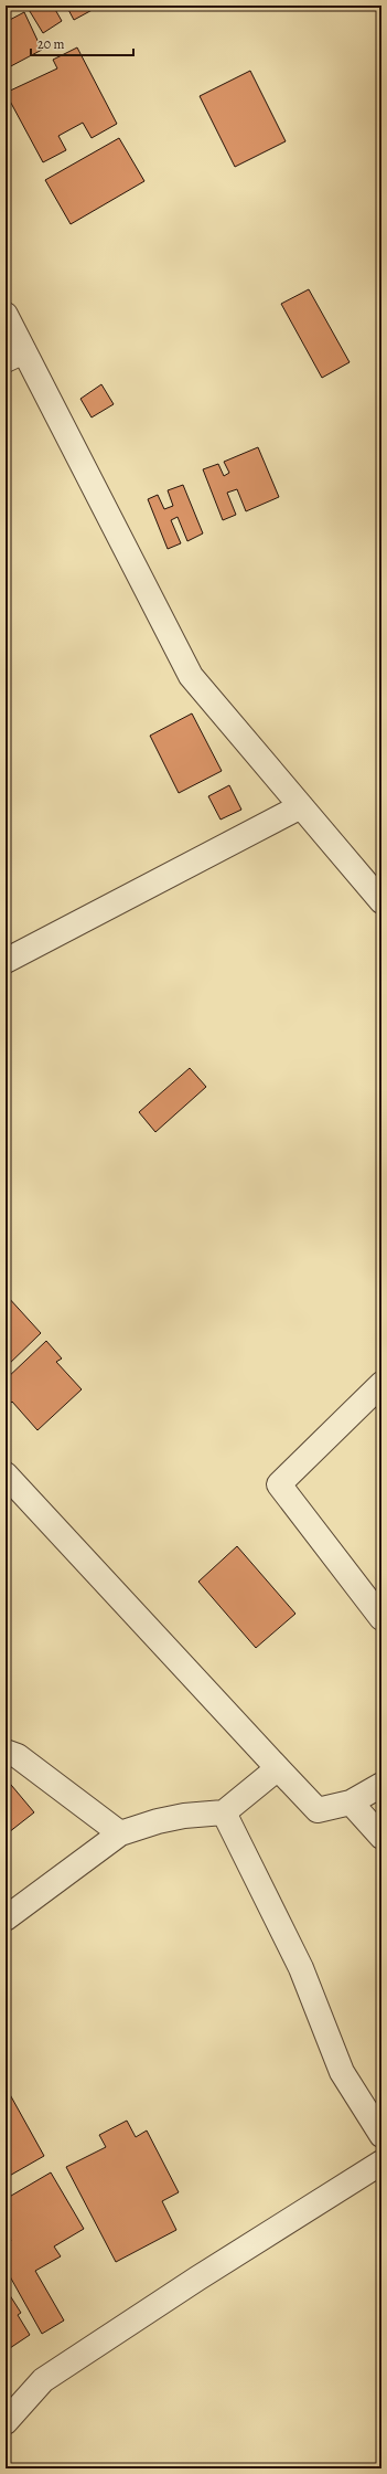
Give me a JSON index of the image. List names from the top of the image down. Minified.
{"scale_bar":"20 m"}
